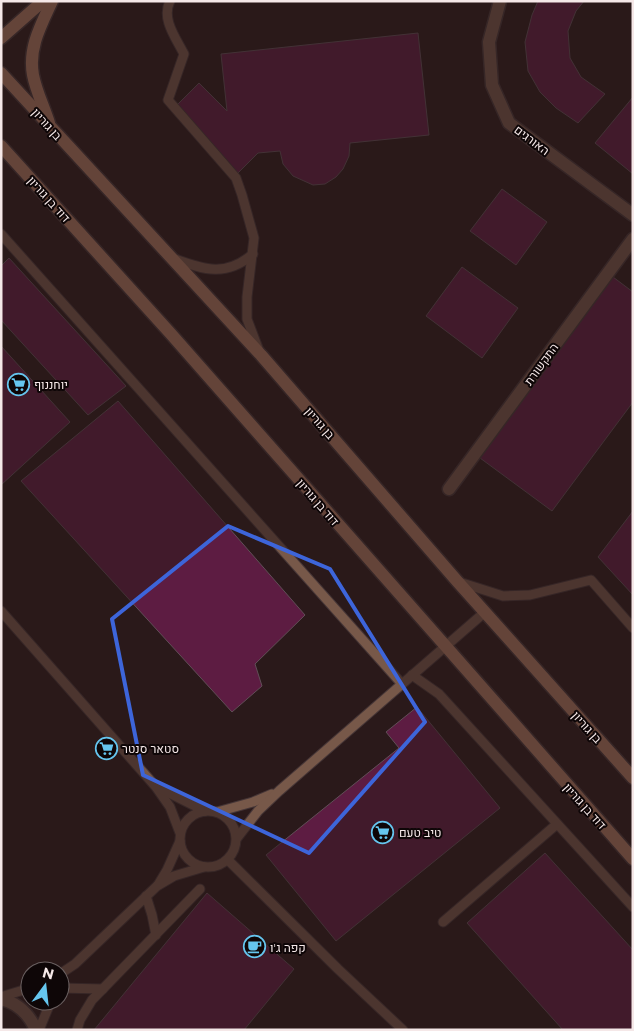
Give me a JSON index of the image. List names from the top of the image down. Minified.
{"streets":{"main road":["בן גוריון","דוד בן גוריון"],"street":["האורגים","התקשורת"]},"places":{"supermarket":["יוחננוף","סטאר סנטר","טיב טעם"],"cafe":["קפה ג'ו"]},"north":"top"}
